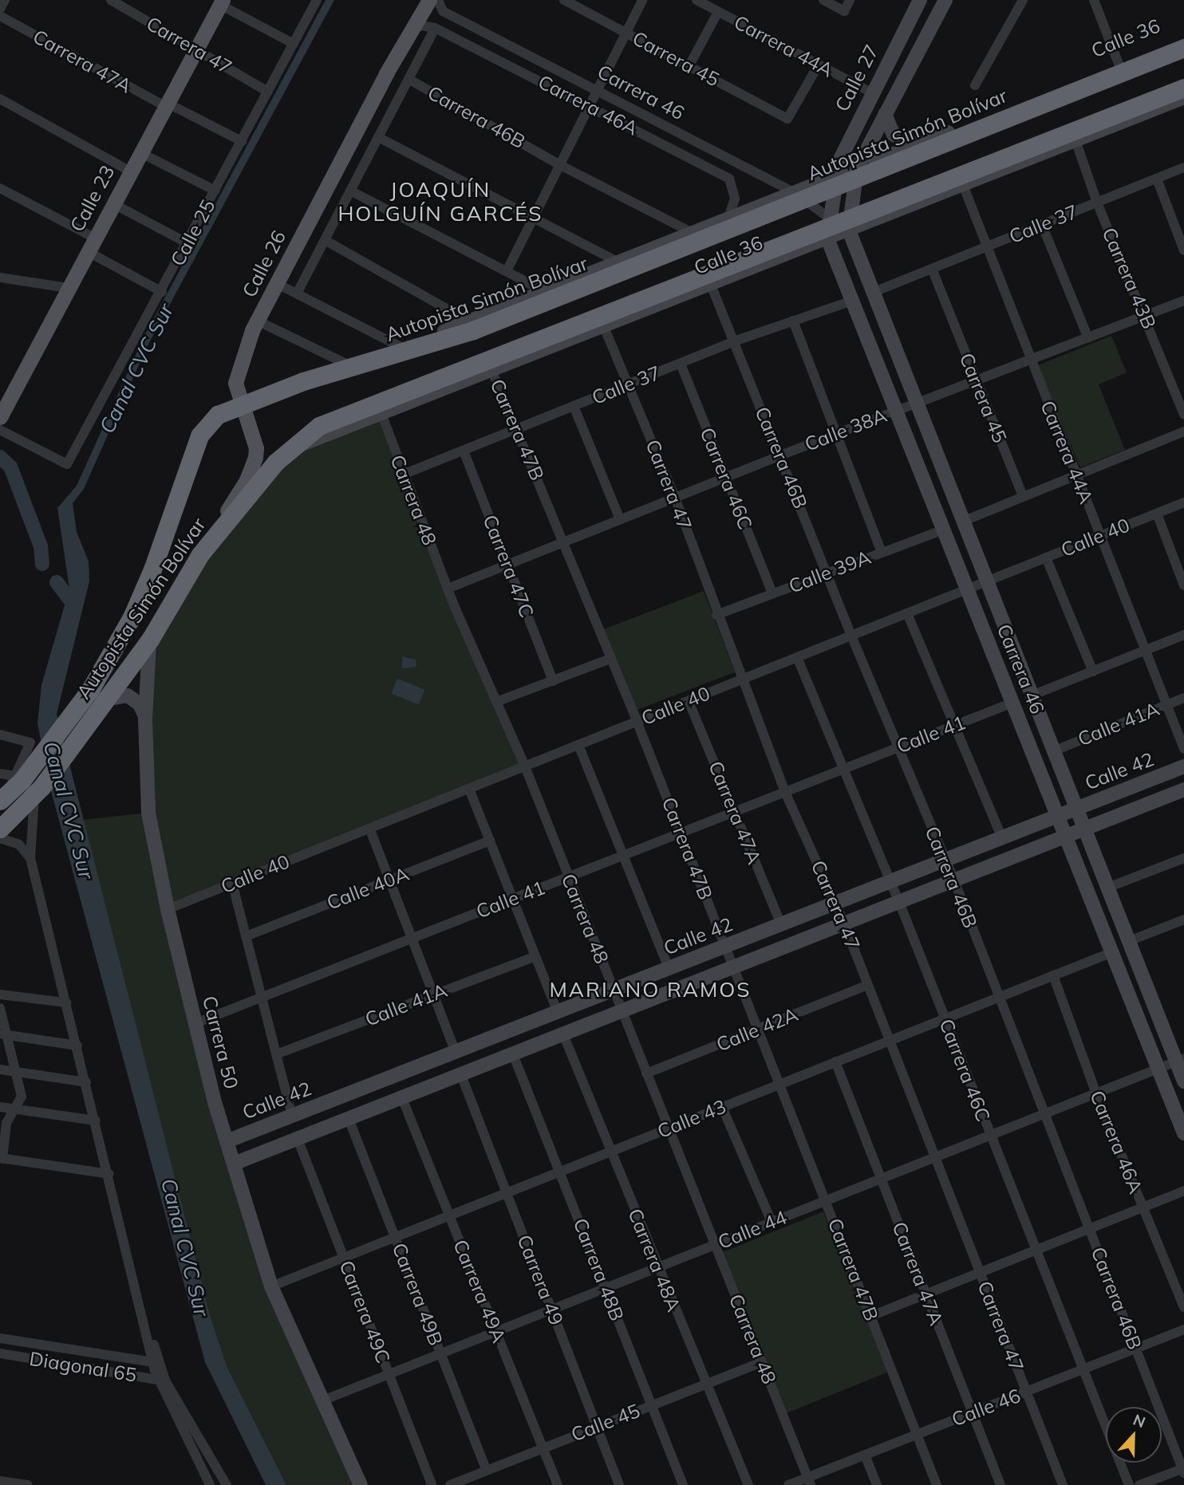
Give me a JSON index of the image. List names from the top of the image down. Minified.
{"streets":{"highway":["Autopista Simón Bolívar"],"main road":["Calle 23","Calle 26"],"street":["Calle 36","Carrera 47","Carrera 44A","Carrera 45","Carrera 47A","Calle 27","Carrera 46","Carrera 46A","Carrera 46B","Calle 37","Calle 25","Carrera 43B","Carrera 47B","Calle 38A","Carrera 46C","Carrera 48","Calle 40","Carrera 47C","Calle 39A","Calle 41A","Calle 41","Calle 42","Calle 40A","Calle 42A","Carrera 50","Calle 43","Calle 44","Carrera 48A","Carrera 48B","Carrera 49","Carrera 49A","Carrera 49B","Carrera 49C","Diagonal 65","Calle 46","Calle 45"]},"crossings":[["Calle 36","Carrera 47"],["Calle 36","Carrera 46"],["Calle 36","Carrera 46A"],["Calle 36","Carrera 46B"],["Calle 36","Autopista Simón Bolívar"],["Calle 36","Carrera 47B"],["Calle 36","Carrera 48"],["Carrera 47","Calle 23"],["Carrera 47","Calle 37"],["Carrera 47","Calle 25"],["Carrera 47","Calle 38A"],["Carrera 47","Calle 40"],["Carrera 47","Calle 39A"],["Carrera 47","Calle 41"],["Carrera 47","Calle 42"],["Carrera 47","Calle 42A"],["Carrera 47","Calle 43"],["Carrera 47","Calle 44"],["Carrera 47","Calle 46"],["Carrera 44A","Carrera 45"],["Carrera 44A","Calle 27"],["Carrera 44A","Calle 37"],["Carrera 44A","Calle 38A"],["Carrera 44A","Calle 40"],["Carrera 44A","Calle 41A"],["Carrera 45","Calle 37"],["Carrera 45","Calle 38A"],["Carrera 47A","Calle 23"],["Carrera 47A","Calle 25"],["Carrera 47A","Calle 40"],["Carrera 47A","Calle 41"],["Carrera 47A","Calle 42"],["Carrera 47A","Calle 43"],["Carrera 47A","Calle 44"],["Carrera 47A","Calle 46"],["Calle 27","Carrera 46"],["Calle 27","Autopista Simón Bolívar"],["Carrera 46","Autopista Simón Bolívar"],["Carrera 46","Calle 37"],["Carrera 46","Calle 38A"],["Carrera 46","Calle 40"],["Carrera 46","Calle 39A"],["Carrera 46","Calle 41A"],["Carrera 46","Calle 41"],["Carrera 46","Calle 42"],["Carrera 46","Calle 43"],["Carrera 46","Calle 44"],["Carrera 46A","Calle 43"],["Carrera 46A","Calle 44"],["Carrera 46B","Calle 37"],["Carrera 46B","Calle 38A"],["Carrera 46B","Calle 40"],["Carrera 46B","Calle 39A"],["Carrera 46B","Calle 41"],["Carrera 46B","Calle 42"],["Carrera 46B","Calle 43"],["Carrera 46B","Calle 44"],["Carrera 46B","Calle 46"],["Autopista Simón Bolívar","Calle 26"],["Autopista Simón Bolívar","Carrera 50"],["Calle 37","Carrera 43B"],["Calle 37","Carrera 47B"],["Calle 37","Carrera 46C"],["Calle 37","Carrera 48"],["Calle 37","Carrera 47C"],["Carrera 43B","Calle 38A"],["Carrera 47B","Calle 38A"],["Carrera 47B","Calle 40"],["Carrera 47B","Calle 41"],["Carrera 47B","Calle 42"],["Carrera 47B","Calle 42A"],["Carrera 47B","Calle 43"],["Carrera 47B","Calle 44"],["Carrera 47B","Calle 46"],["Calle 38A","Carrera 46C"],["Calle 38A","Carrera 48"],["Calle 38A","Carrera 47C"],["Carrera 46C","Calle 40"],["Carrera 46C","Calle 39A"],["Carrera 46C","Calle 41"],["Carrera 46C","Calle 42"],["Carrera 46C","Calle 43"],["Carrera 46C","Calle 44"],["Carrera 46C","Calle 46"],["Carrera 48","Calle 40"],["Carrera 48","Calle 41"],["Carrera 48","Calle 42"],["Carrera 48","Calle 42A"],["Carrera 48","Calle 43"],["Carrera 48","Calle 44"],["Carrera 48","Calle 46"],["Carrera 48","Calle 45"],["Calle 40","Carrera 50"],["Calle 41","Carrera 50"],["Calle 42","Carrera 50"],["Calle 42","Carrera 48A"],["Calle 42","Carrera 48B"],["Calle 42","Carrera 49"],["Calle 42","Carrera 49A"],["Calle 42","Carrera 49B"],["Calle 42","Carrera 49C"],["Carrera 50","Calle 43"],["Carrera 50","Calle 44"],["Calle 43","Carrera 48A"],["Calle 43","Carrera 48B"],["Calle 43","Carrera 49"],["Calle 43","Carrera 49A"],["Calle 43","Carrera 49B"],["Calle 43","Carrera 49C"],["Calle 44","Carrera 48A"],["Calle 44","Carrera 48B"],["Calle 44","Carrera 49"],["Calle 44","Carrera 49A"],["Calle 44","Carrera 49B"],["Calle 44","Carrera 49C"],["Carrera 48A","Calle 45"],["Carrera 48B","Calle 45"],["Carrera 49","Calle 45"],["Carrera 49A","Calle 45"],["Carrera 49B","Calle 45"]],"districts":["JOAQUÍN HOLGUÍN GARCÉS","MARIANO RAMOS"],"water":["Canal CVC Sur"],"north":"top"}
